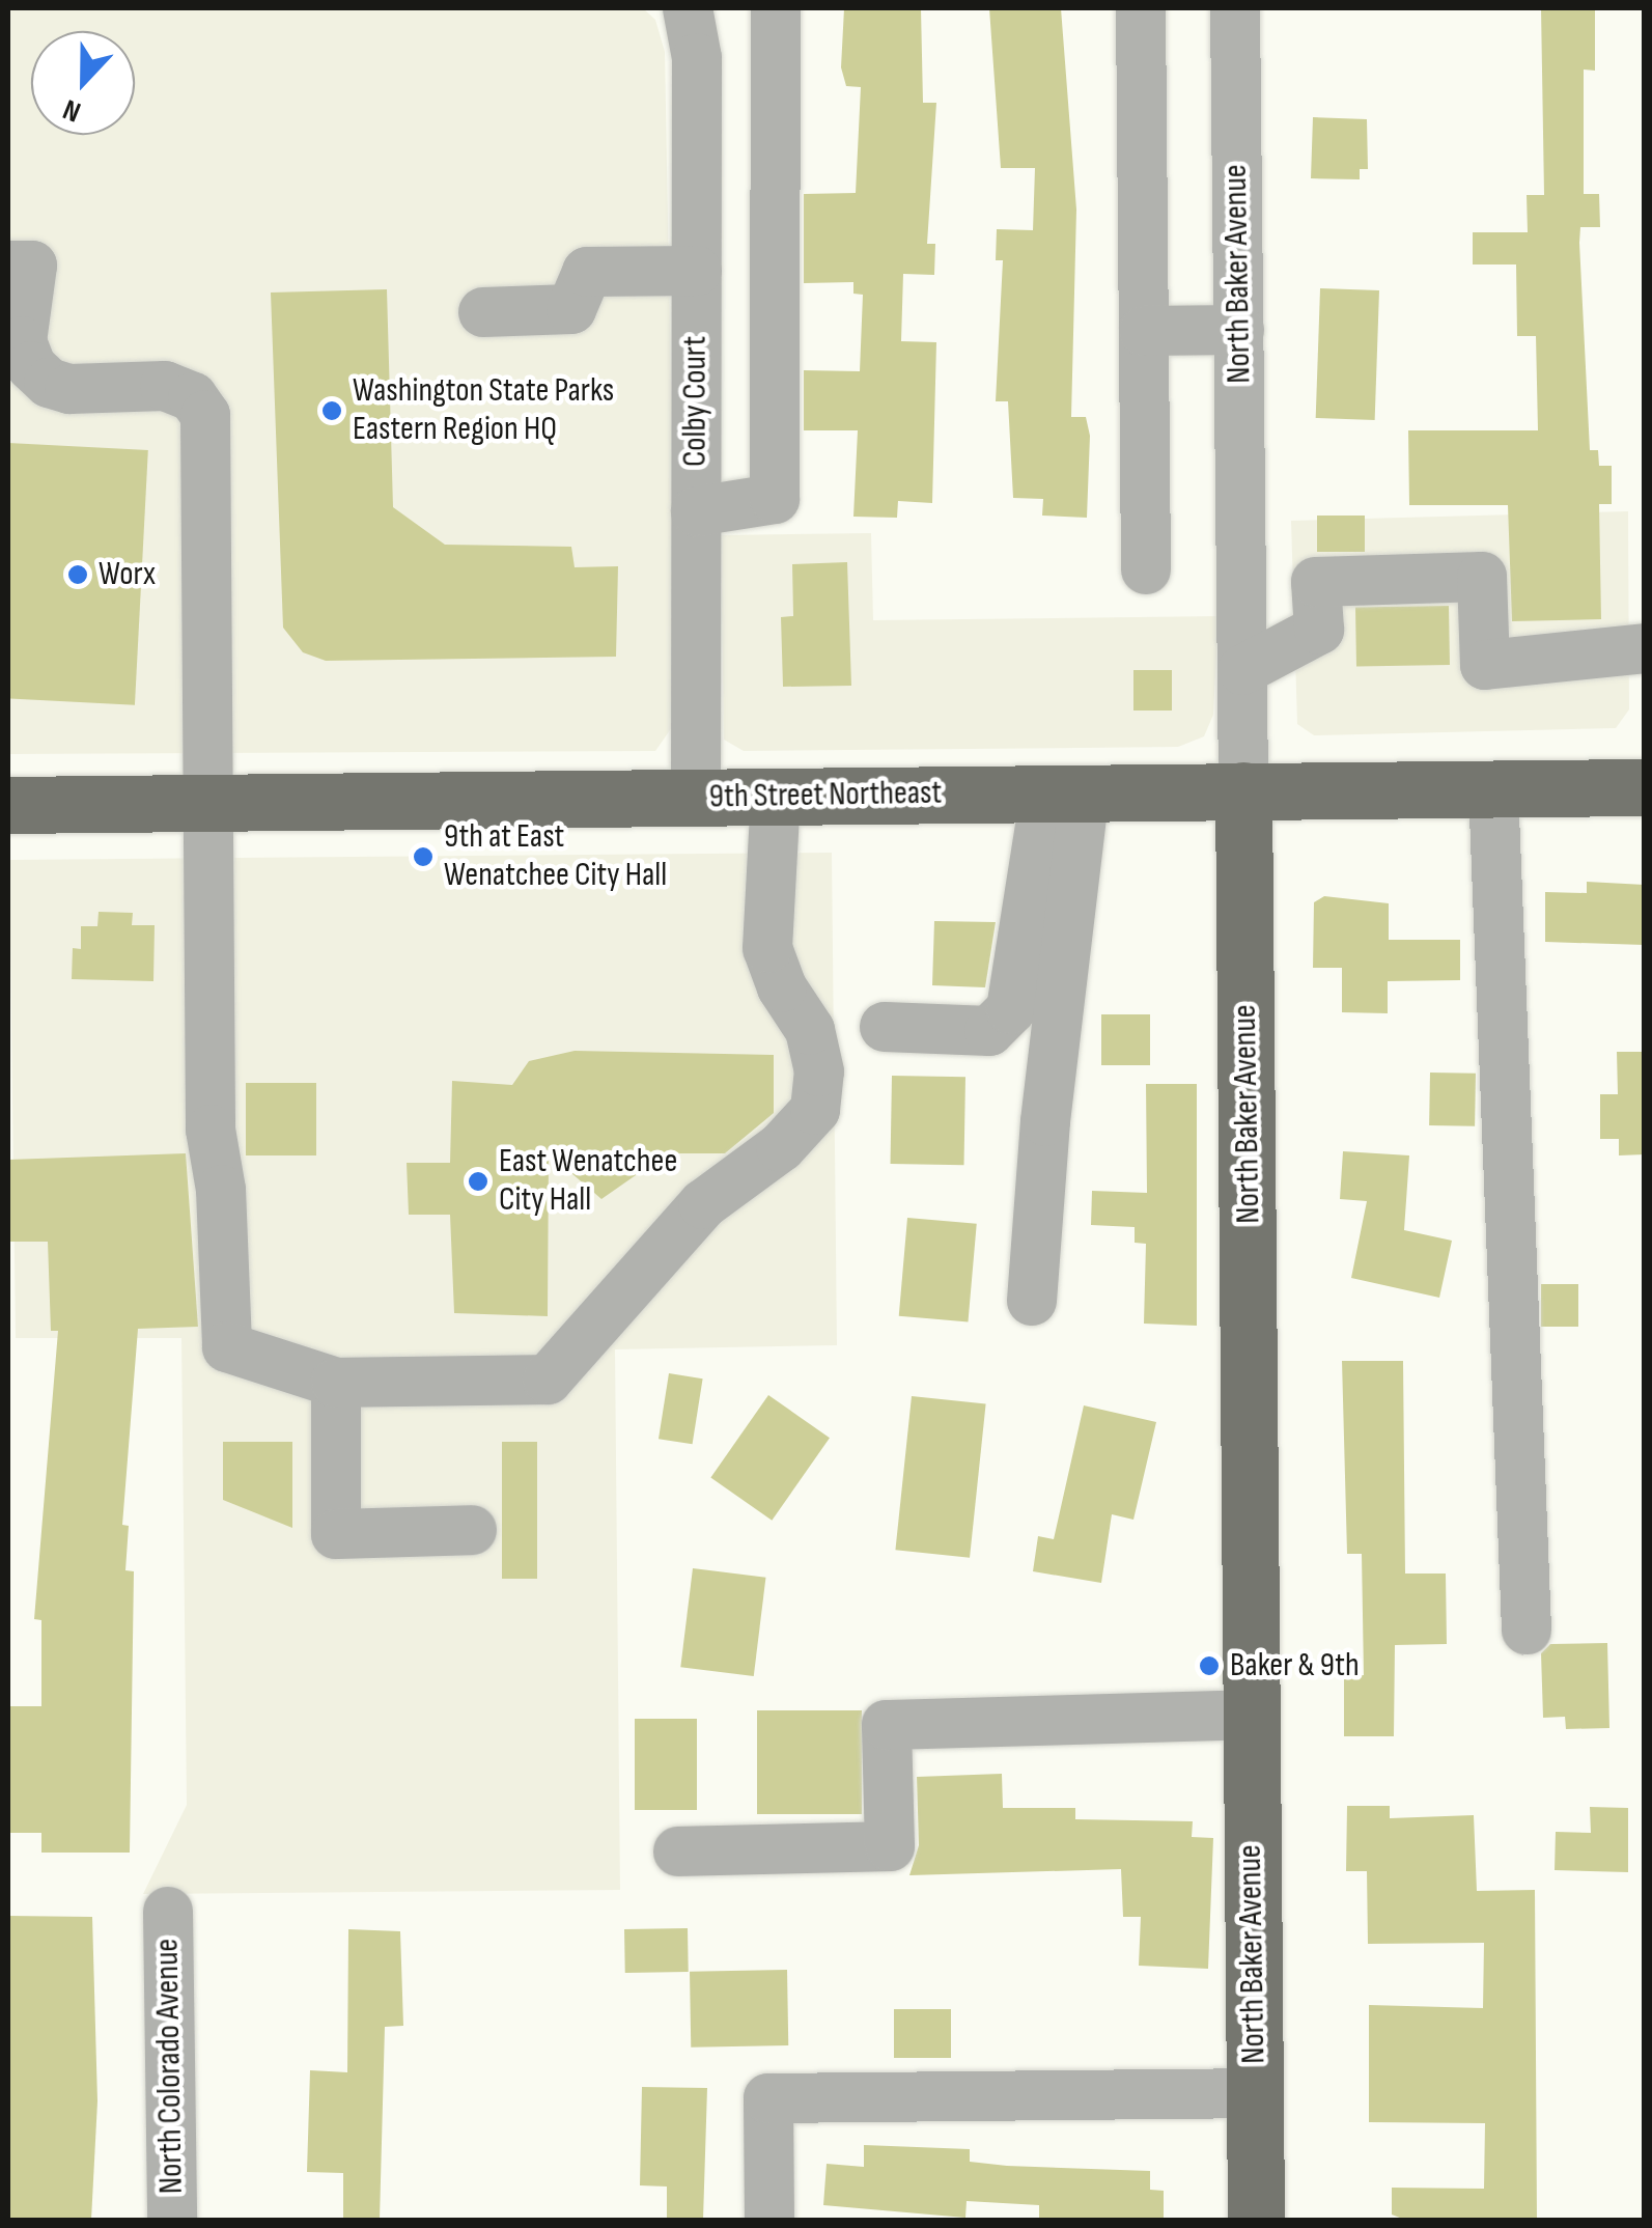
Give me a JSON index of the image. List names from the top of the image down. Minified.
{"streets":{"main road":["North Baker Avenue","9th Street Northeast"],"street":["Colby Court","North Colorado Avenue"]},"crossings":[["North Baker Avenue","9th Street Northeast"],["Colby Court","9th Street Northeast"]],"places":["Washington State Parks Eastern Region HQ","Worx","9th at East Wenatchee City Hall","East Wenatchee City Hall","Baker & 9th"],"north":"bottom"}
